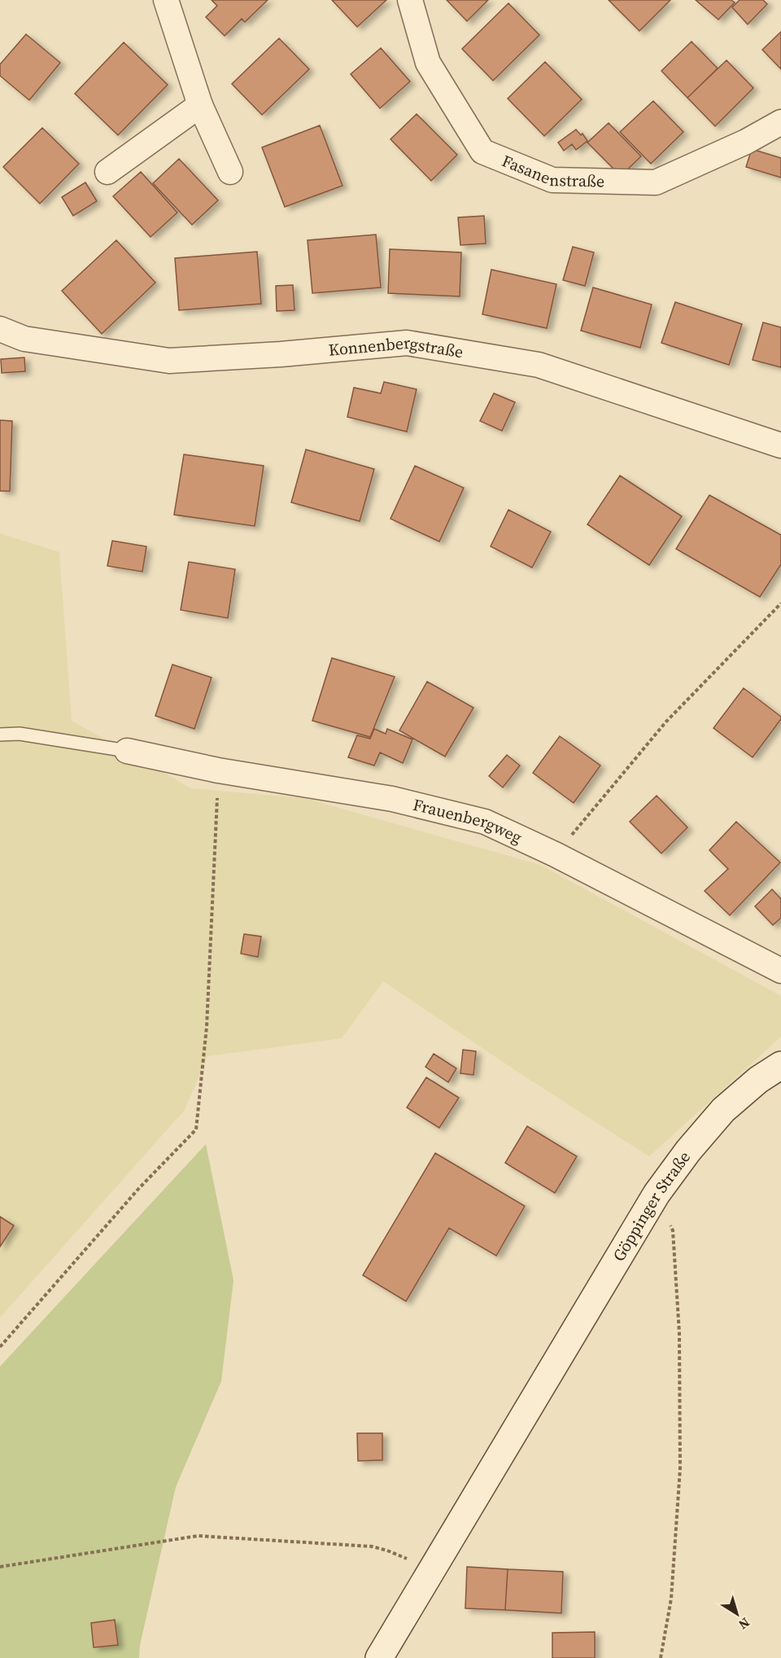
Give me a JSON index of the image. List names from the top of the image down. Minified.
{"streets":{"main road":["Göppinger Straße"],"street":["Fasanenstraße","Konnenbergstraße","Frauenbergweg"]},"north":"bottom right"}
